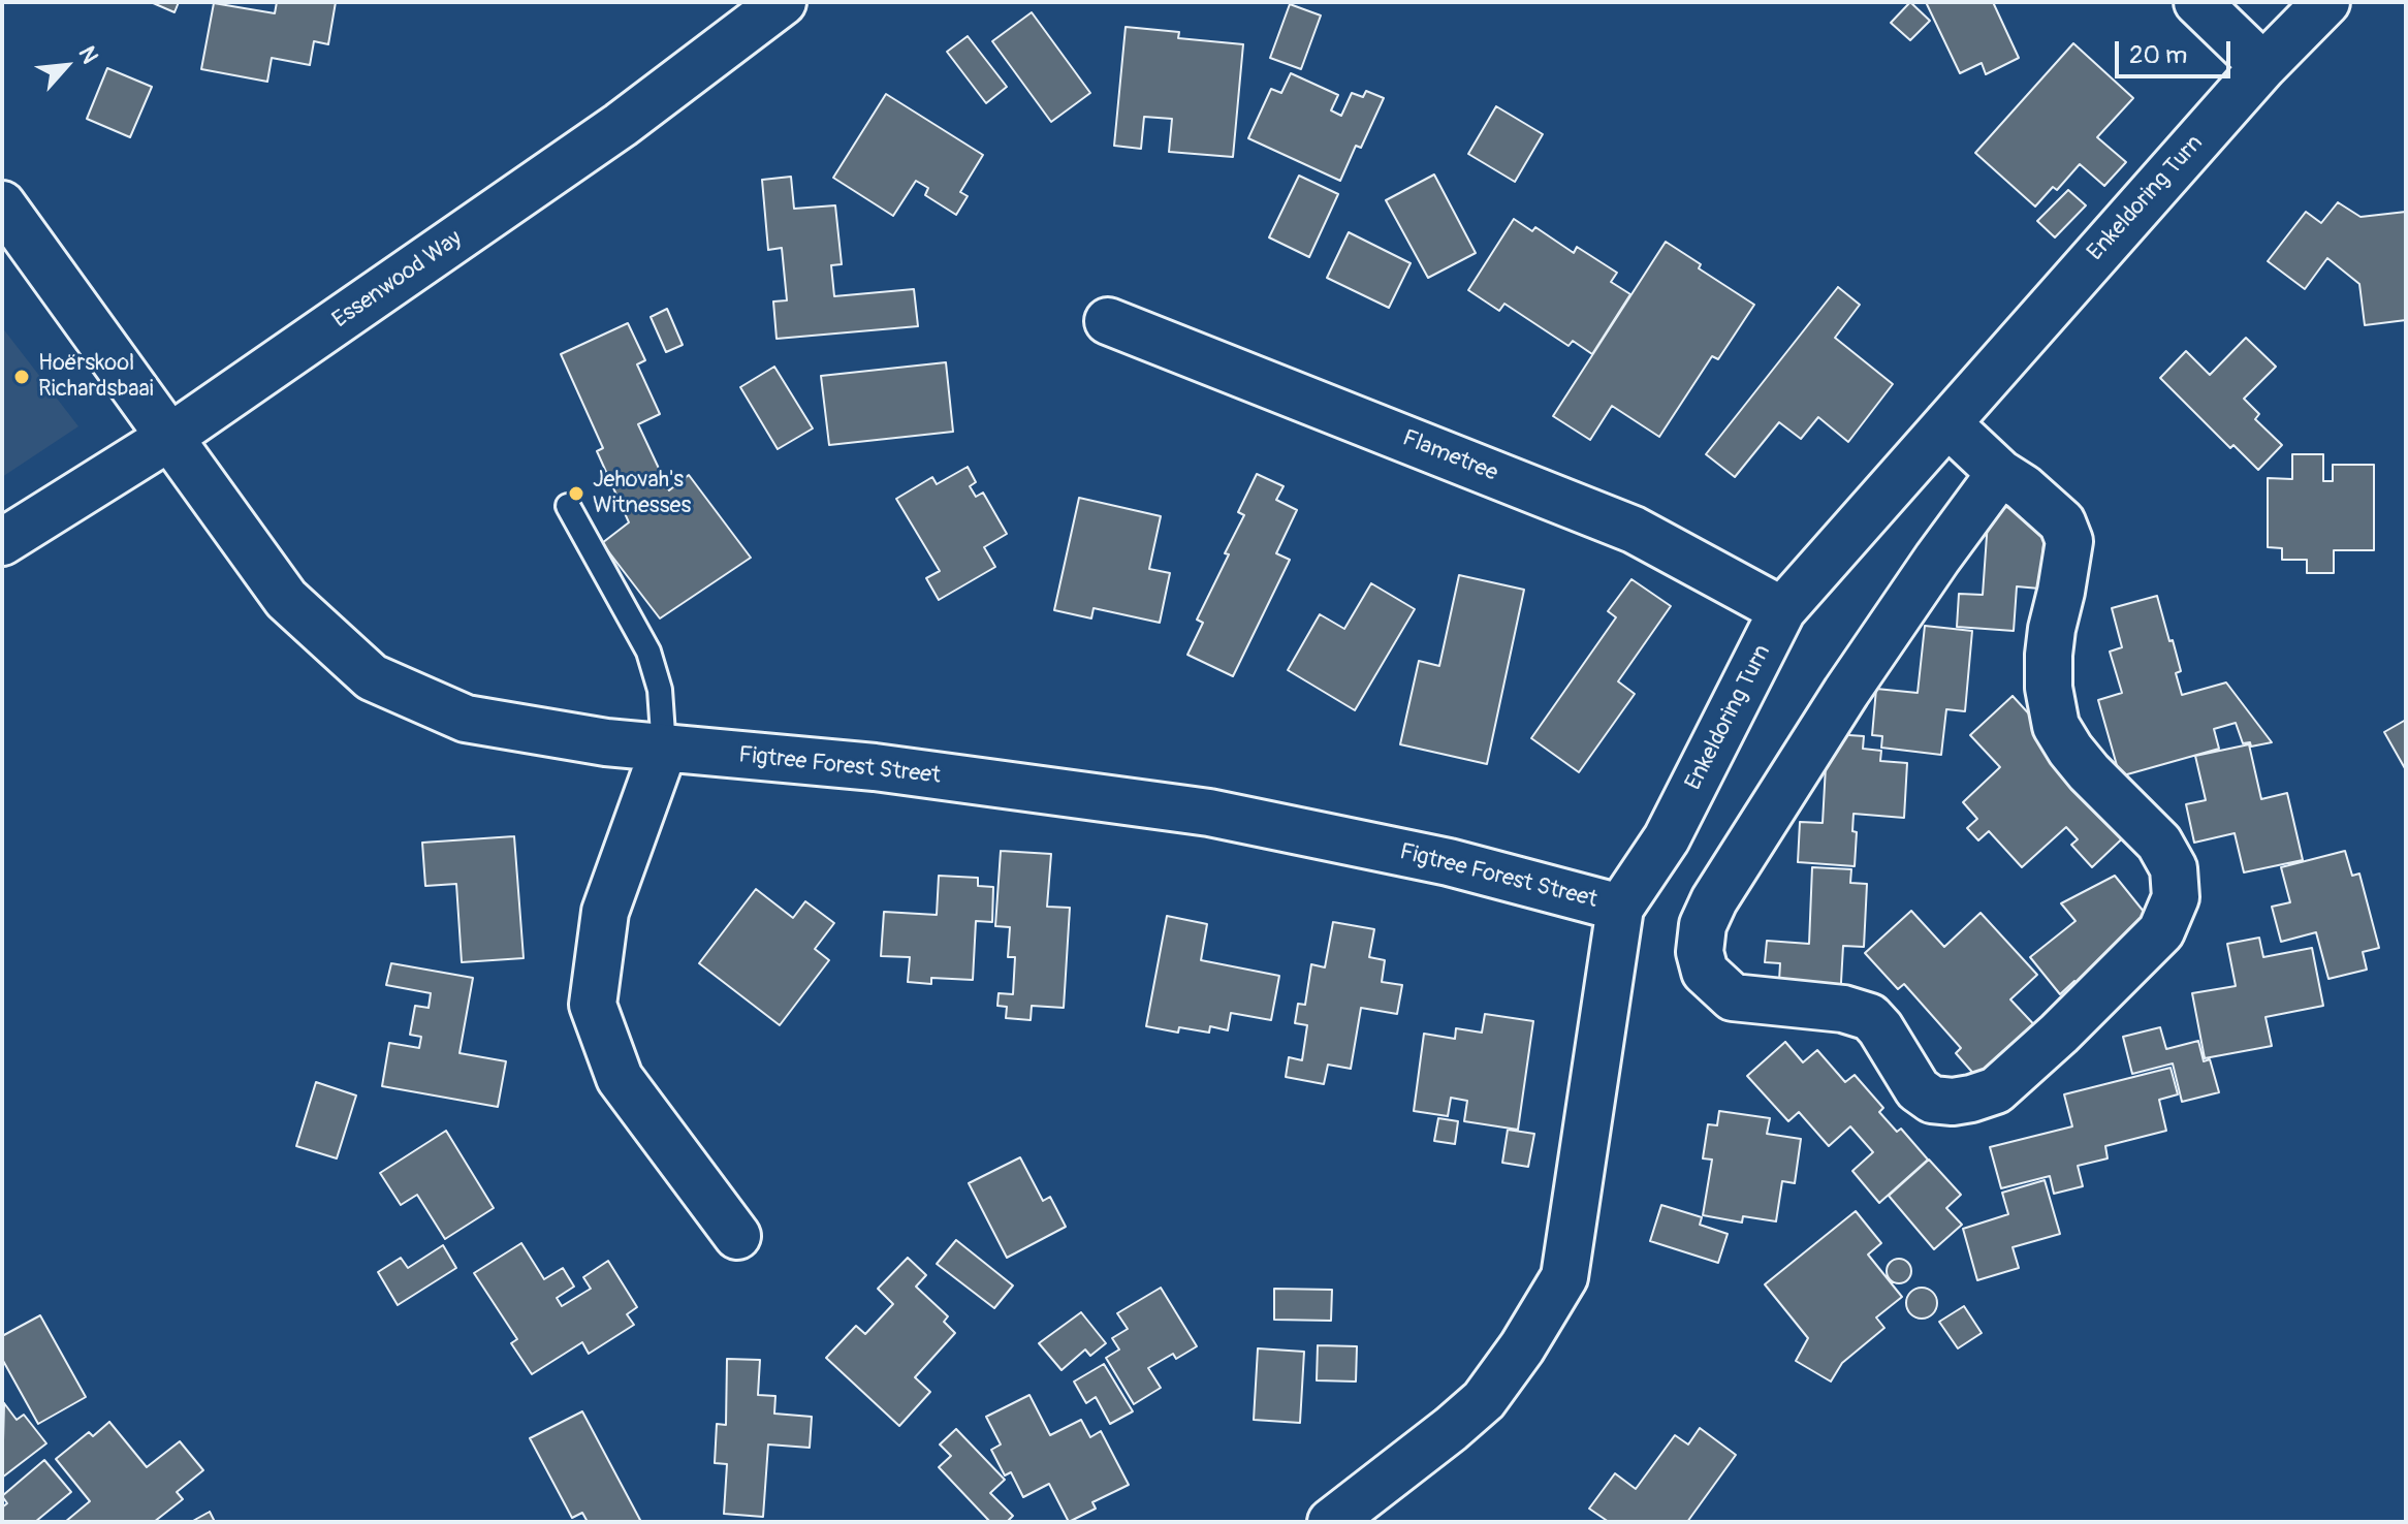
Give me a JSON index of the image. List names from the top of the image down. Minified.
{"streets":{"street":["Enkeldoring Turn","Essenwood Way","Flametree","Figtree Forest Street"]},"crossings":[["Enkeldoring Turn","Flametree"],["Enkeldoring Turn","Figtree Forest Street"],["Essenwood Way","Figtree Forest Street"]],"places":["Hoërskool Richardsbaai","Jehovah's Witnesses"],"scale_bar":"20 m","north":"top right"}
